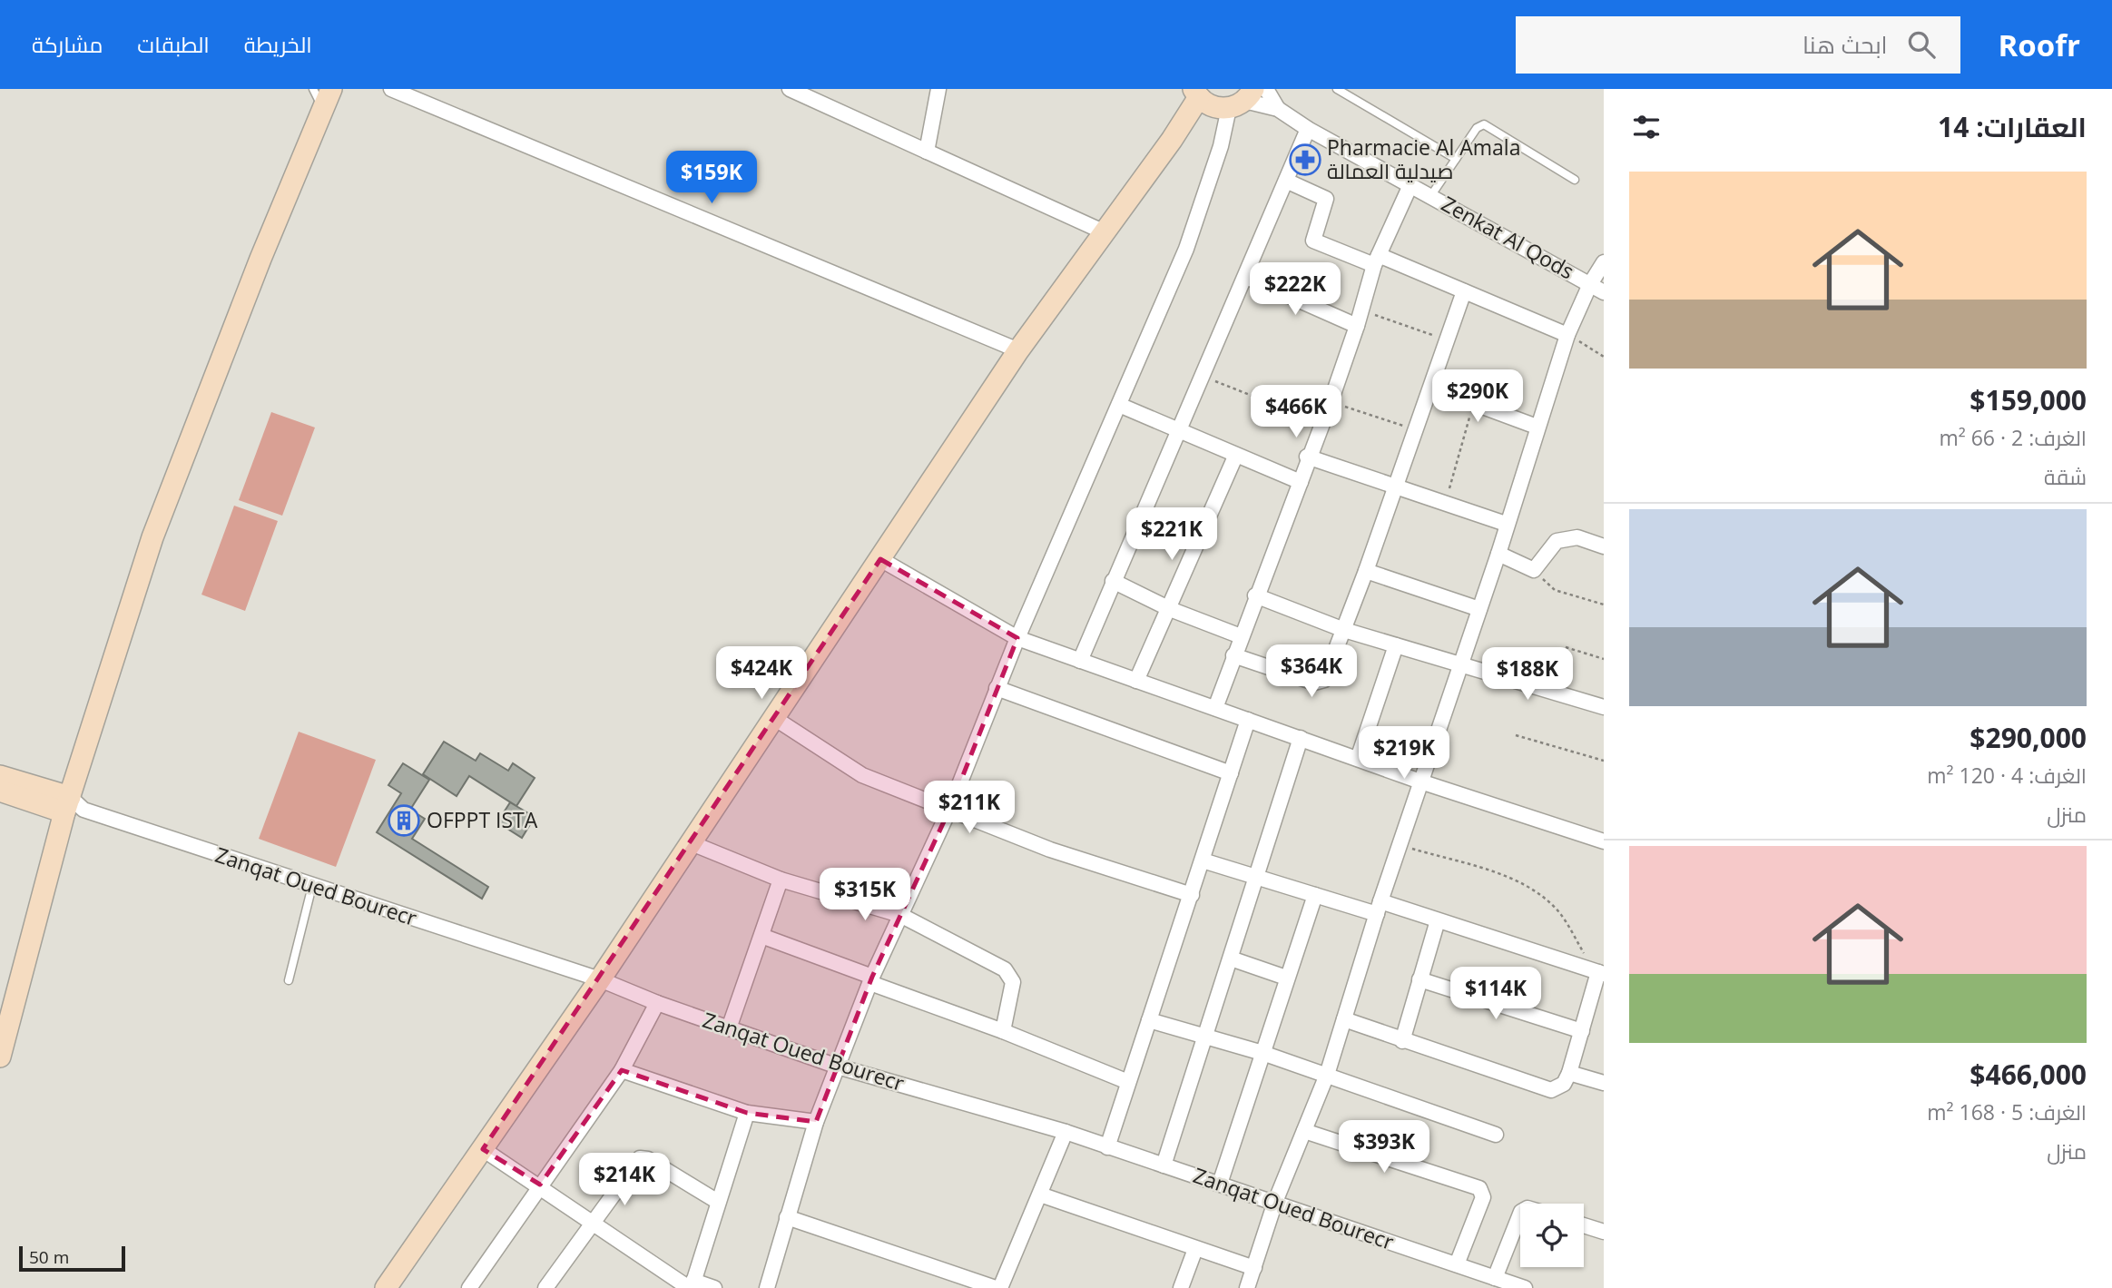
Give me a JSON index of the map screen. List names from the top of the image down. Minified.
{"streets":{"street":["Zenkat Al Qods","Zanqat Oued Bourecr"]},"places":{"pharmacy":["Pharmacie Al Amala صيدلية العمالة"],"building":["OFPPT ISTA"]},"scale_bar":"50 m","page":{"header":"Roofr","search":"ابحث هنا","nav":["الخريطة","الطبقات","مشاركة"],"heading":"العقارات: 14","price":["$159K","$222K","$290K","$466K","$221K","$364K","$424K","$188K","$219K","$211K","$315K","$114K","$393K","$214K"],"list":[{"name":"$159,000","note":"الغرف: 2 · 66 m² · شقة"},{"name":"$290,000","note":"الغرف: 4 · 120 m² · منزل"},{"name":"$466,000","note":"الغرف: 5 · 168 m² · منزل"}],"scale":"50 m"}}
